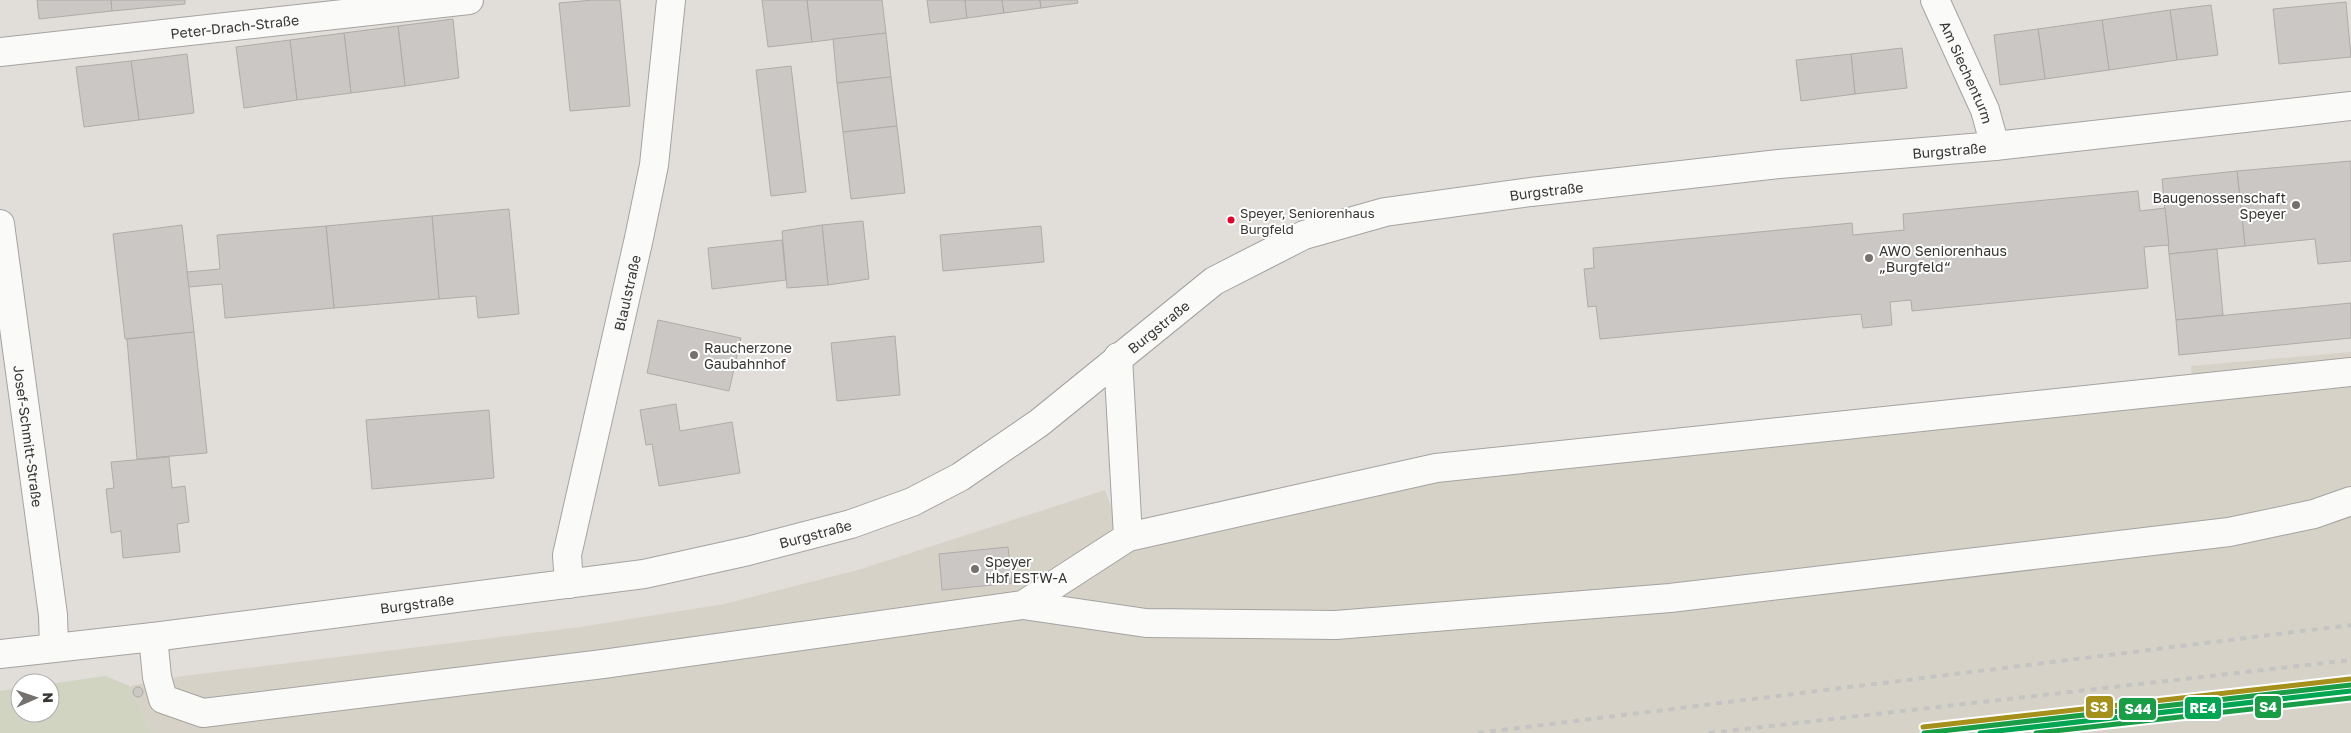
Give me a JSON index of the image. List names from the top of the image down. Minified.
{"streets":{"street":["Peter-Drach-Straße","Am Siechenturm","Burgstraße","Blaulstraße","Josef-Schmitt-Straße"]},"crossings":[["Am Siechenturm","Burgstraße"],["Burgstraße","Blaulstraße"],["Burgstraße","Josef-Schmitt-Straße"]],"places":["Baugenossenschaft Speyer","Speyer, Seniorenhaus Burgfeld","AWO Seniorenhaus „Burgfeld“","Raucherzone Gaubahnhof","Speyer Hbf ESTW-A"],"lines":["transit line S3","transit line S44","transit line RE4","transit line S4"],"north":"right"}
